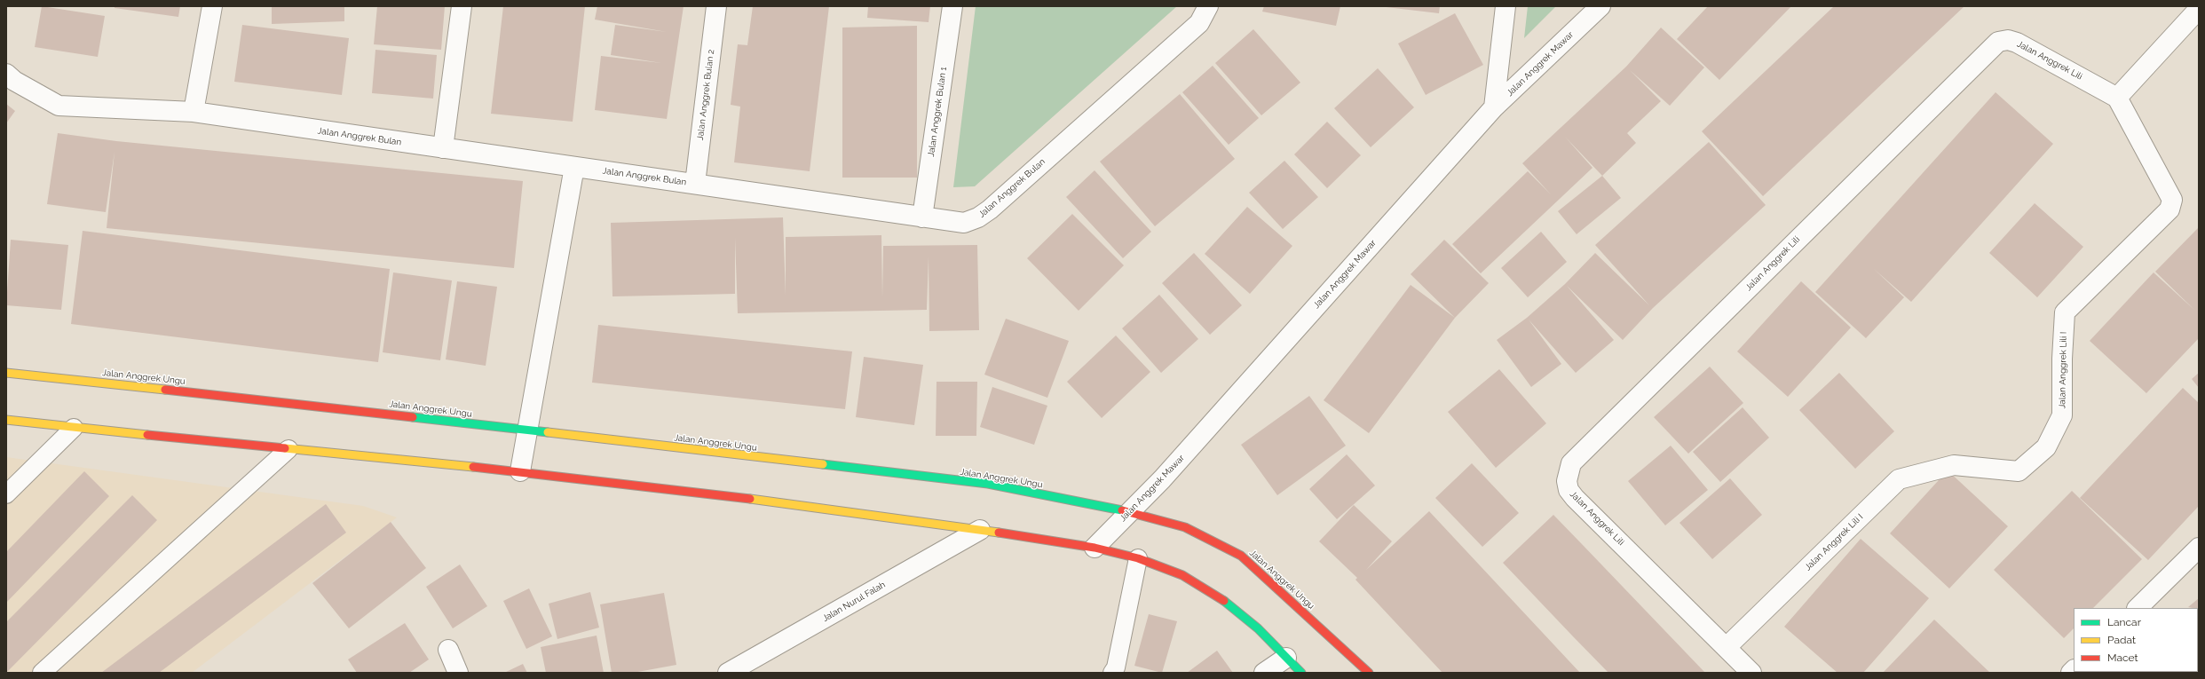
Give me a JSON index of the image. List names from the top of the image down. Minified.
{"streets":{"street":["Jalan Anggrek Lili","Jalan Anggrek Mawar","Jalan Anggrek Bulan 2","Jalan Anggrek Bulan 1","Jalan Anggrek Bulan","Jalan Anggrek Lili I","Jalan Anggrek Ungu","Jalan Nurul Falah"]},"crossings":[["Jalan Anggrek Lili","Jalan Anggrek Lili I"],["Jalan Anggrek Mawar","Jalan Anggrek Ungu"],["Jalan Anggrek Bulan 2","Jalan Anggrek Bulan"],["Jalan Anggrek Bulan 1","Jalan Anggrek Bulan"]],"legend":["Lancar","Padat","Macet"]}
